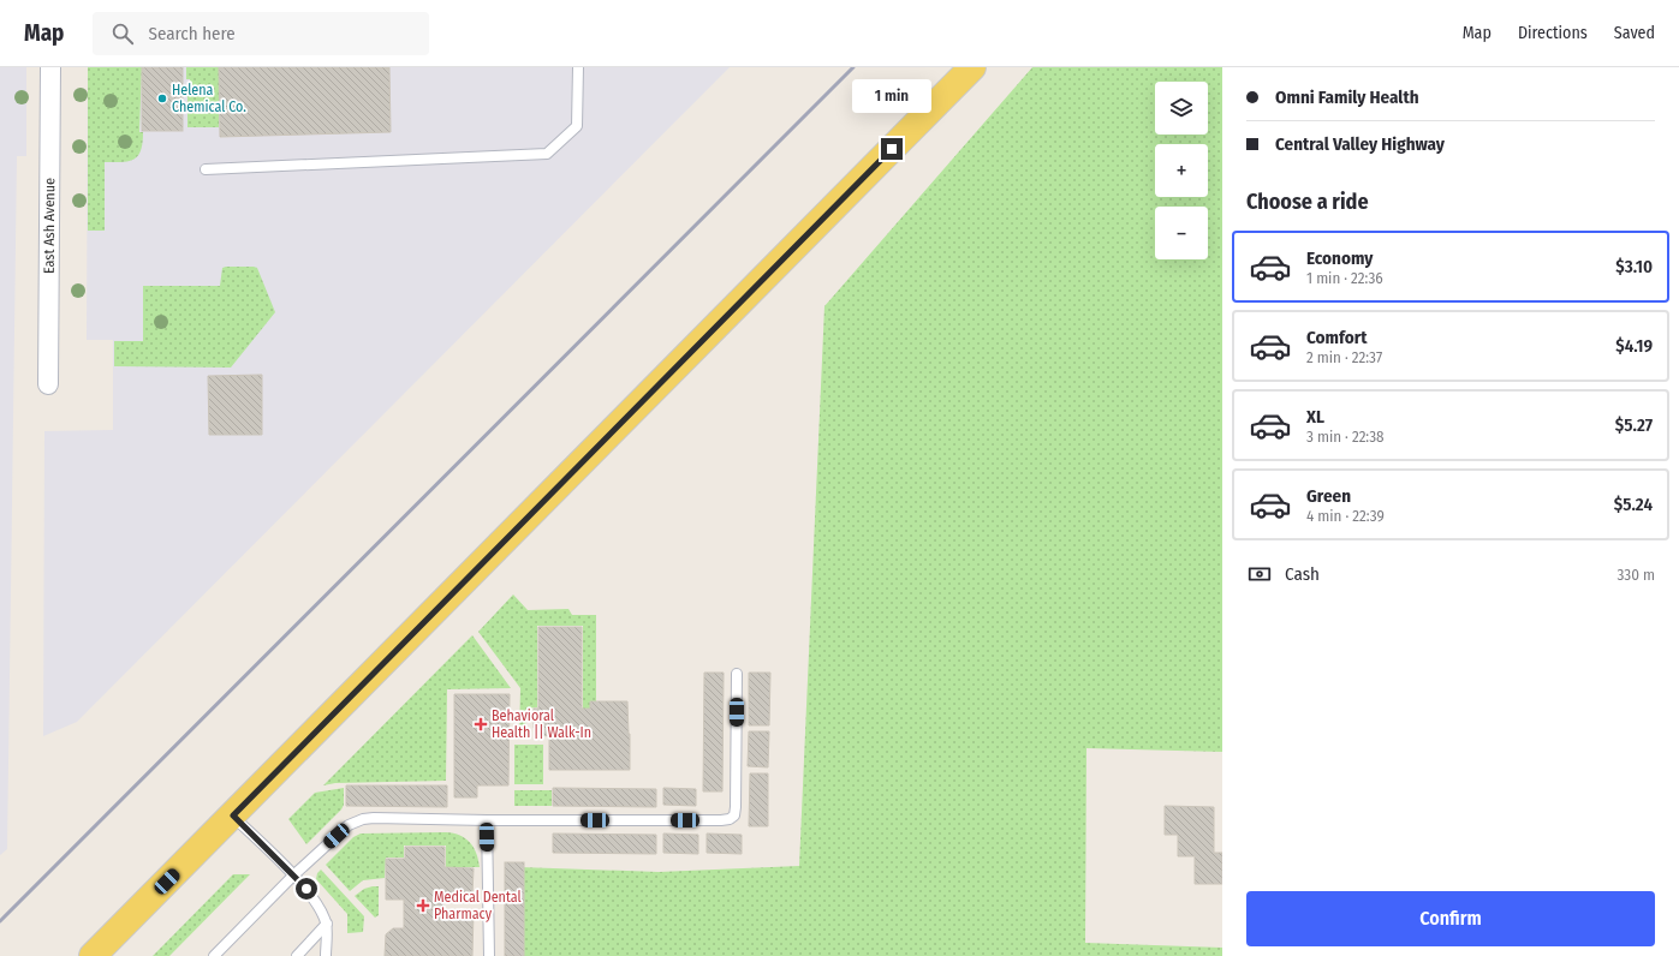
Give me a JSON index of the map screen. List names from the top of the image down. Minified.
{"streets":{"street":["East Ash Avenue"]},"places":{"other":["Helena Chemical Co."],"health":["Behavioral Health || Walk-In","Medical Dental Pharmacy"]},"page":{"header":"Map","search":"Search here","nav":["Map","Directions","Saved"],"banner":["Omni Family Health","Central Valley Highway"],"bubble":"1 min","map_buttons":["+","−"],"heading":"Choose a ride","list":[{"name":"Economy","note":"1 min · 22:36","value":"$3.10"},{"name":"Comfort","note":"2 min · 22:37","value":"$4.19"},{"name":"XL","note":"3 min · 22:38","value":"$5.27"},{"name":"Green","note":"4 min · 22:39","value":"$5.24"}],"pay":["Cash","330 m"],"buttons":"Confirm"}}
